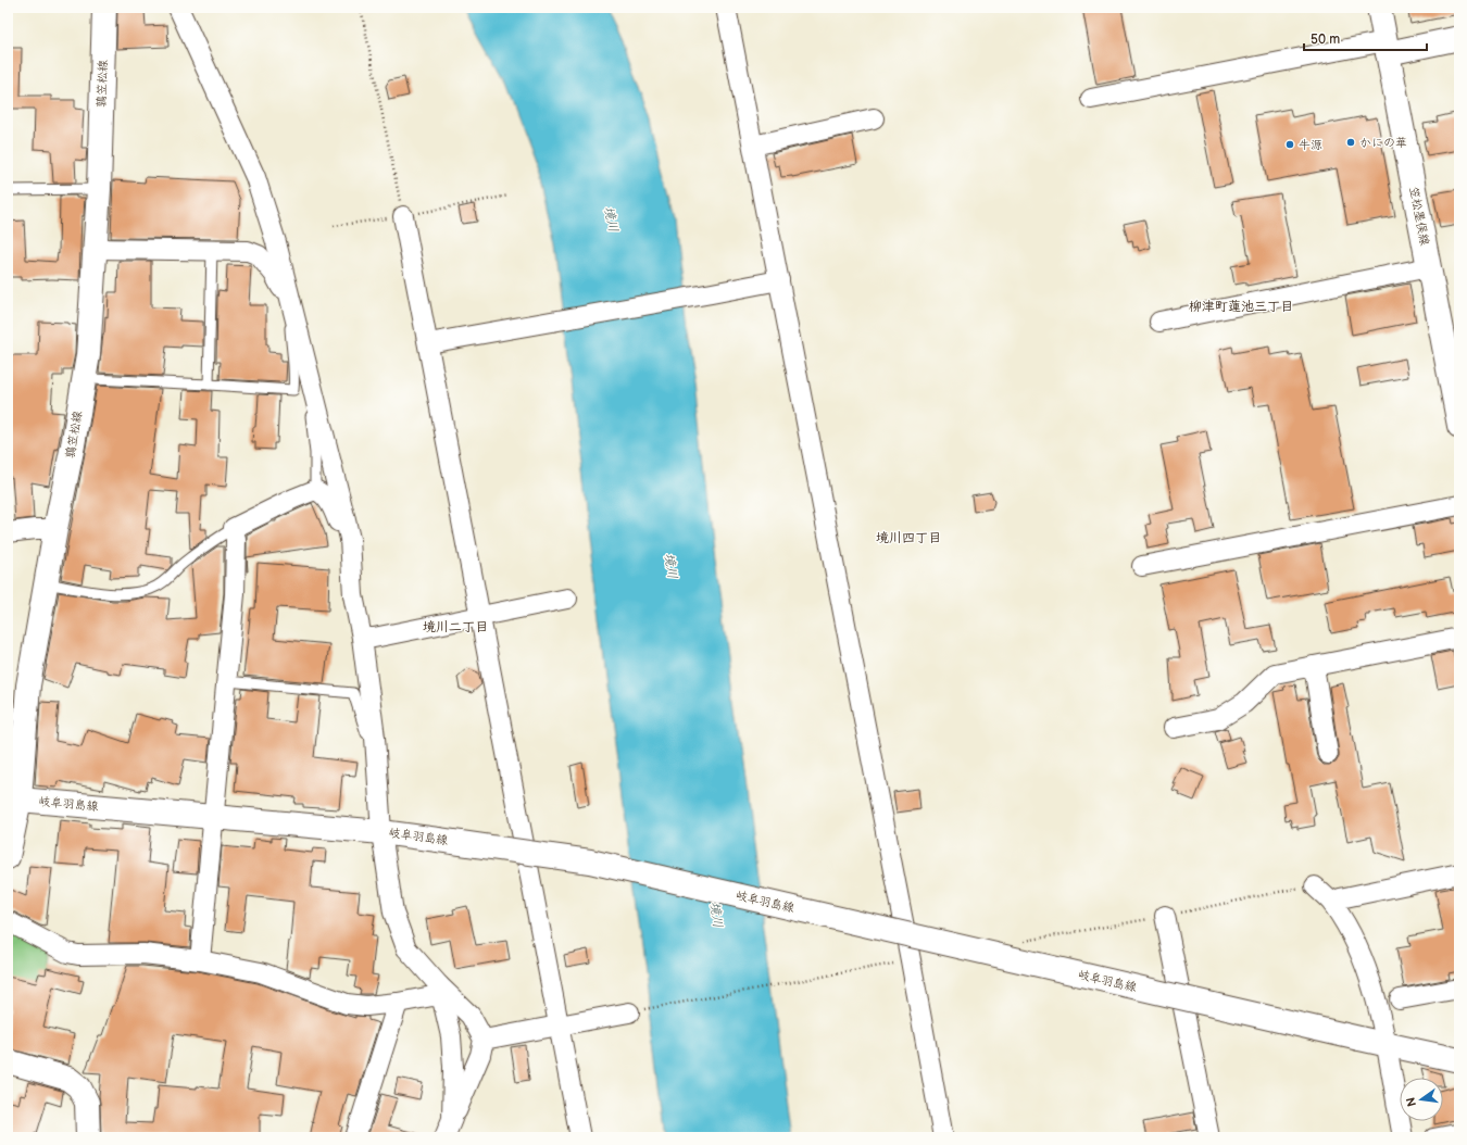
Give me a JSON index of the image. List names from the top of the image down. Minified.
{"streets":{"main road":["鶉笠松線","笠松墨俣線","岐阜羽島線"]},"crossings":[["鶉笠松線","岐阜羽島線"]],"districts":["柳津町蓮池三丁目","境川四丁目","境川二丁目"],"water":["境川"],"places":["かにの華","牛源"],"scale_bar":"50 m","north":"left"}
